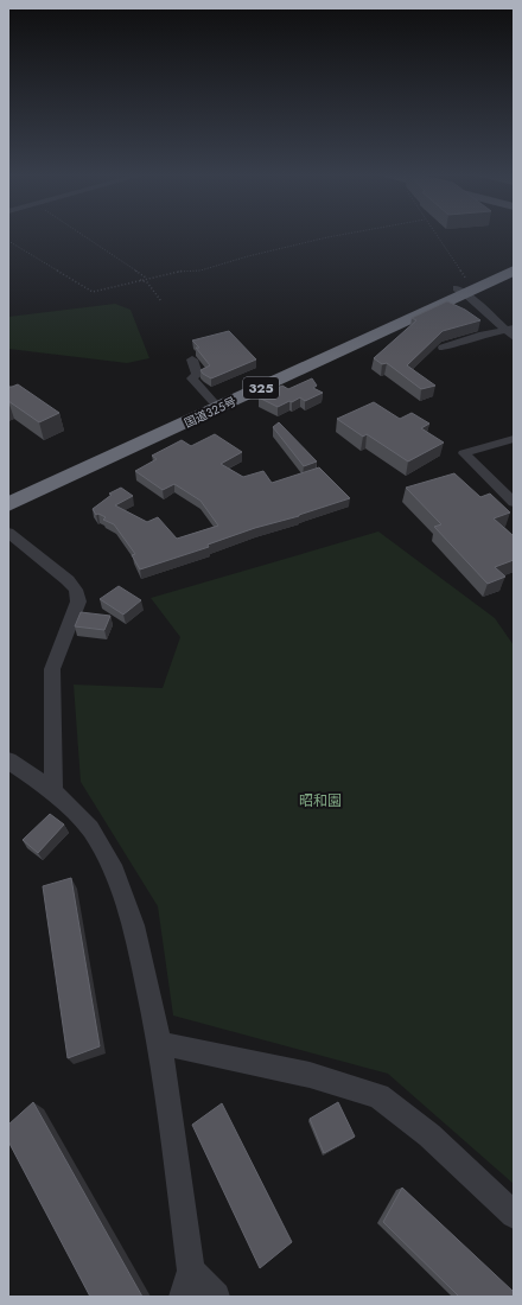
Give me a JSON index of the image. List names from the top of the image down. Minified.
{"streets":{"highway":["325","国道325号"]},"parks":["昭和園"]}
